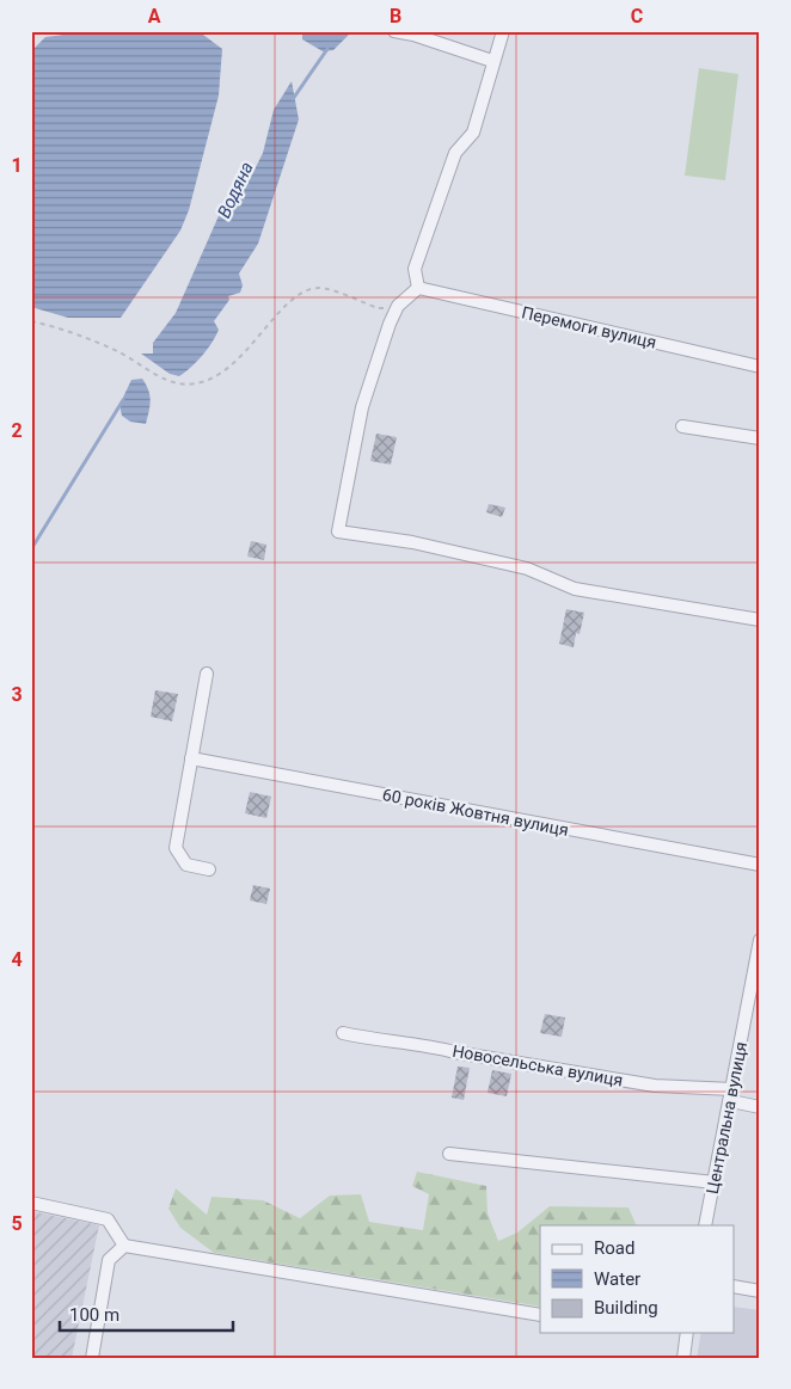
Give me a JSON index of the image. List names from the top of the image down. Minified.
{"streets":{"street":["Перемоги вулиця","60 років Жовтня вулиця","Новосельська вулиця","Центральна вулиця"]},"crossings":[["Новосельська вулиця","Центральна вулиця"]],"water":["Водяна"],"legend":["Road","Water","Building"],"scale_bar":"100 m","grid":{"columns":["A","B","C"],"rows":["1","2","3","4","5"]}}
